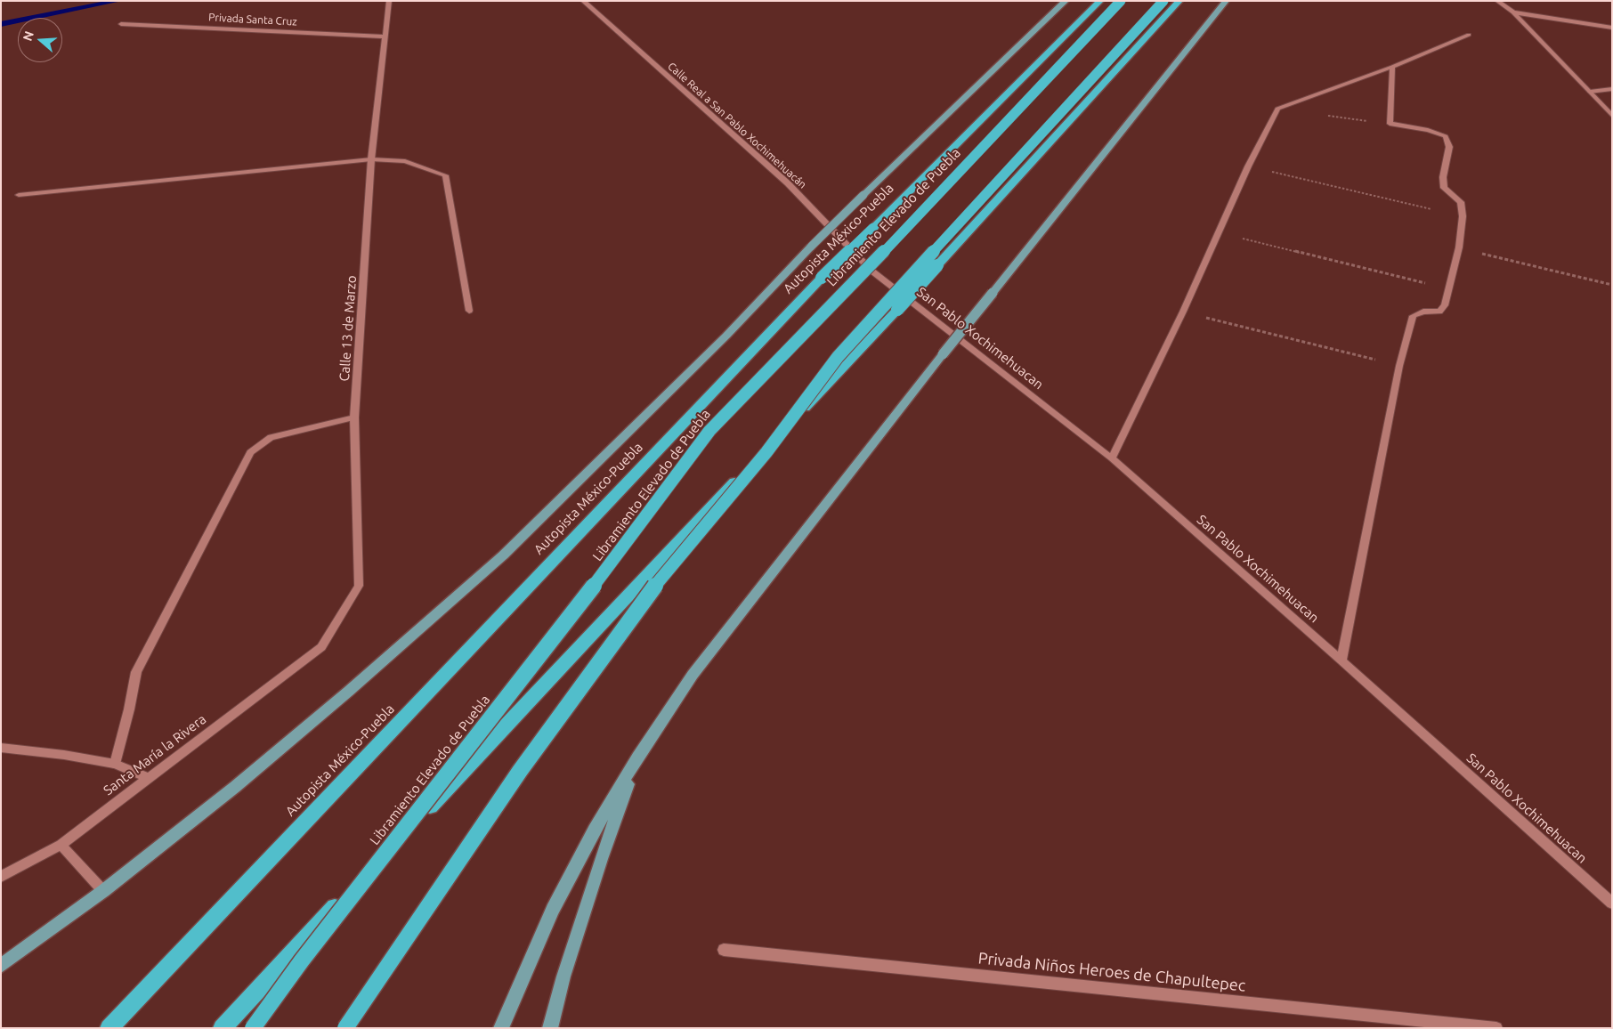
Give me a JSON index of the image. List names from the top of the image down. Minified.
{"streets":{"highway":["Libramiento Elevado de Puebla","Autopista México-Puebla"],"street":["Privada Santa Cruz","Calle Real a San Pablo Xochimehuacán","Calle 13 de Marzo","San Pablo Xochimehuacan","Santa María la Rivera","Privada Niños Heroes de Chapultepec"]},"crossings":[["Privada Santa Cruz","Calle 13 de Marzo"],["Calle Real a San Pablo Xochimehuacán","San Pablo Xochimehuacan"],["Calle 13 de Marzo","Santa María la Rivera"]],"north":"left"}
